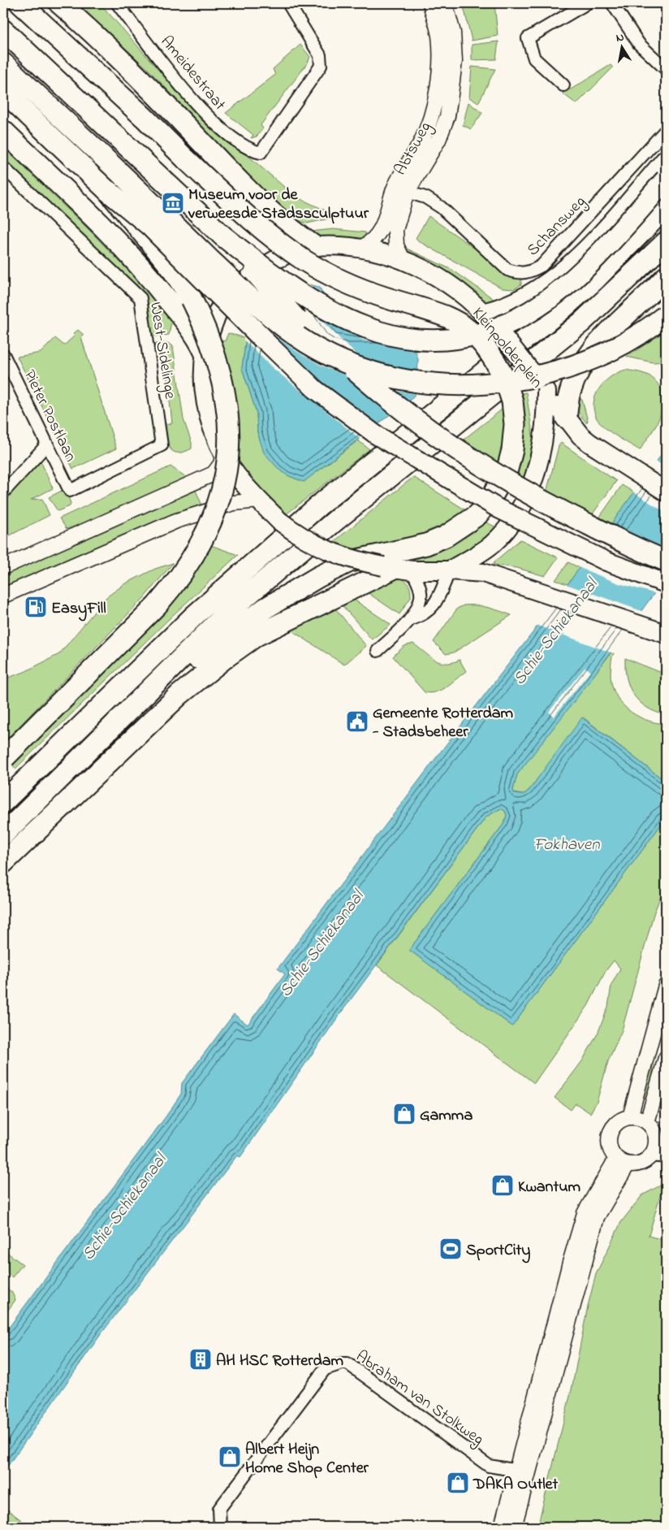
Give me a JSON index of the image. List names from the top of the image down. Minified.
{"streets":{"main road":["Kleinpolderplein"],"street":["Ameidestraat","Abtsweg","Schansweg","West-Sidelinge","Pieter Postlaan","Abraham van Stolkweg"]},"crossings":[["Abtsweg","Schansweg"],["Abtsweg","Kleinpolderplein"],["West-Sidelinge","Pieter Postlaan"]],"water":["Schie-Schiekanaal","Fokhaven"],"places":{"museum":["Museum voor de verweesde Stadssculptuur"],"fuel station":["EasyFill"],"public building":["Gemeente Rotterdam - Stadsbeheer"],"shop":["Gamma","Kwantum","Albert Heijn Home Shop Center","DAKA Outlet"],"sports":["SportCity"],"building":["AH HSC Rotterdam"]},"north":"top"}
